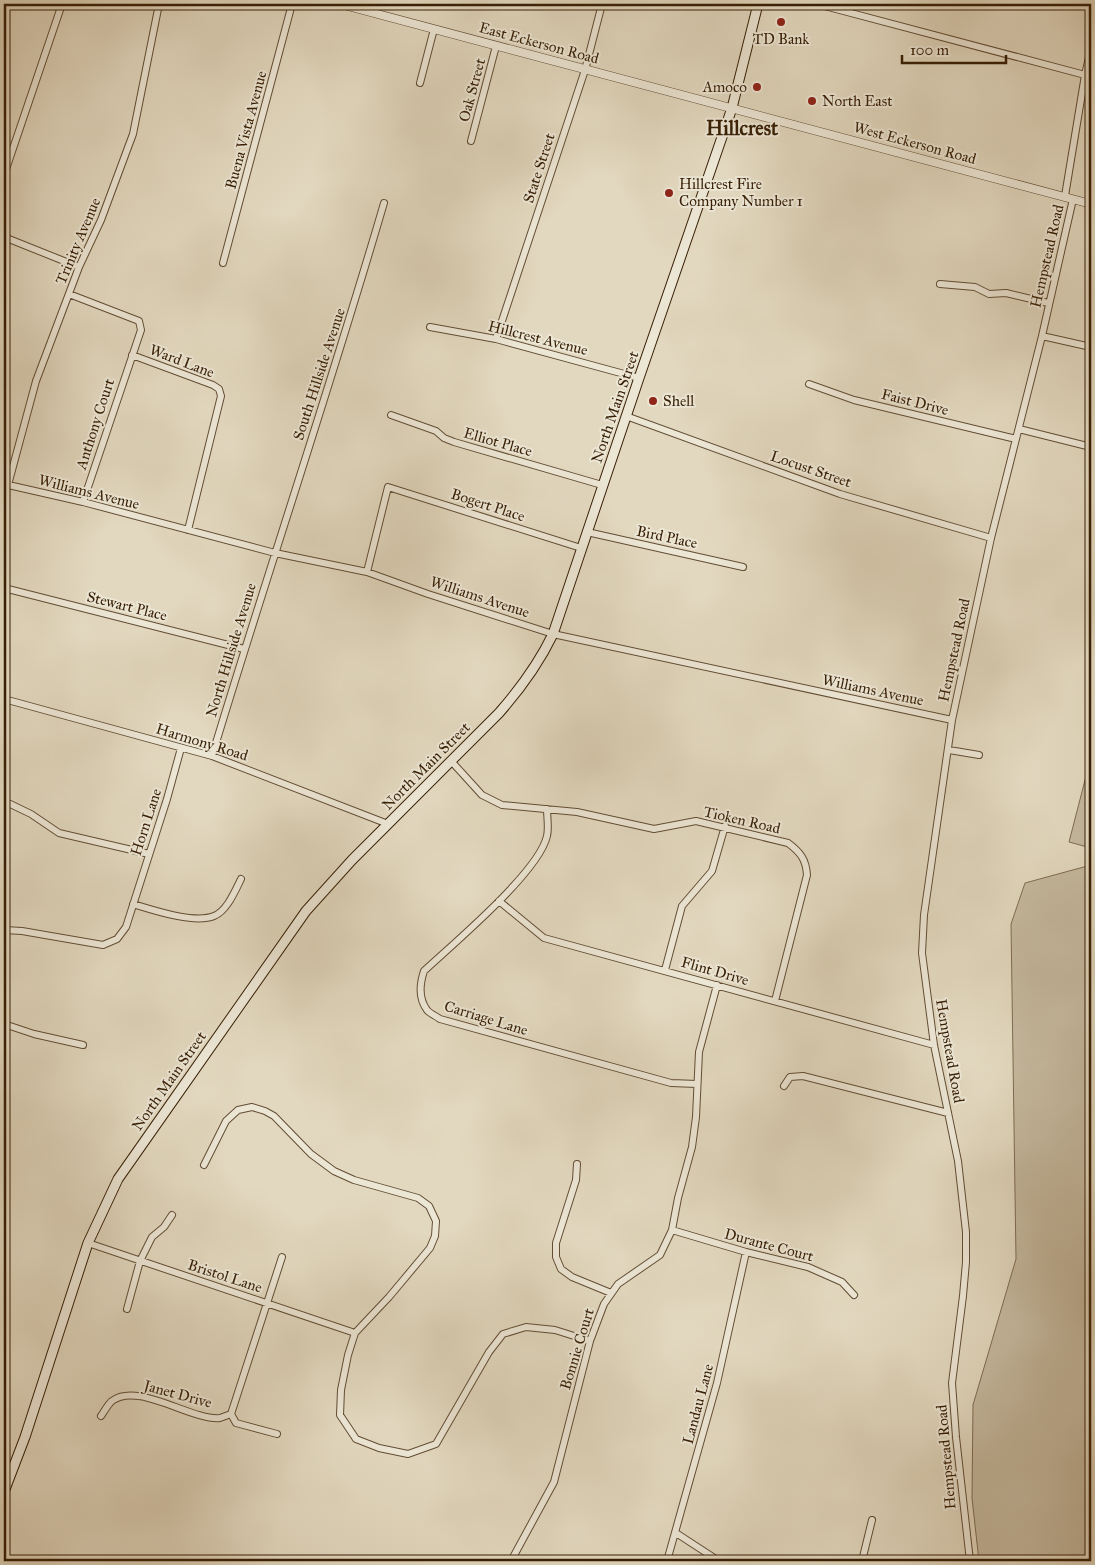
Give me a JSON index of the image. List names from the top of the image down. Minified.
{"streets":{"main road":["North Main Street"],"street":["East Eckerson Road","Oak Street","Buena Vista Avenue","West Eckerson Road","State Street","Trinity Avenue","Hempstead Road","Hillcrest Avenue","Ward Lane","South Hillside Avenue","Faist Drive","Anthony Court","Elliot Place","Locust Street","Williams Avenue","Bogert Place","Bird Place","Stewart Place","North Hillside Avenue","Harmony Road","Tioken Road","Horn Lane","Flint Drive","Carriage Lane","Durante Court","Bristol Lane","Bonnie Court","Janet Drive","Landau Lane"]},"crossings":[["East Eckerson Road","Oak Street"],["East Eckerson Road","West Eckerson Road"],["East Eckerson Road","State Street"],["East Eckerson Road","North Main Street"],["West Eckerson Road","Hempstead Road"],["West Eckerson Road","North Main Street"],["State Street","Hillcrest Avenue"],["Trinity Avenue","Ward Lane"],["Trinity Avenue","Williams Avenue"],["Hempstead Road","Faist Drive"],["Hempstead Road","Locust Street"],["Hempstead Road","Williams Avenue"],["Hempstead Road","Flint Drive"],["Hillcrest Avenue","North Main Street"],["Ward Lane","Anthony Court"],["Ward Lane","Williams Avenue"],["South Hillside Avenue","Williams Avenue"],["South Hillside Avenue","North Hillside Avenue"],["North Main Street","Elliot Place"],["North Main Street","Locust Street"],["North Main Street","Williams Avenue"],["North Main Street","Bogert Place"],["North Main Street","Bird Place"],["North Main Street","Harmony Road"],["North Main Street","Tioken Road"],["North Main Street","Bristol Lane"],["Anthony Court","Williams Avenue"],["Williams Avenue","Bogert Place"],["Williams Avenue","North Hillside Avenue"],["Stewart Place","North Hillside Avenue"],["North Hillside Avenue","Harmony Road"],["Harmony Road","Horn Lane"],["Tioken Road","Flint Drive"],["Tioken Road","Carriage Lane"],["Flint Drive","Carriage Lane"],["Flint Drive","Bonnie Court"],["Carriage Lane","Bonnie Court"],["Durante Court","Bonnie Court"],["Durante Court","Landau Lane"],["Bristol Lane","Janet Drive"]],"districts":["Hillcrest"],"places":["TD Bank","Amoco","North East","Hillcrest Fire Company Number 1","Shell"],"scale_bar":"100 m"}
